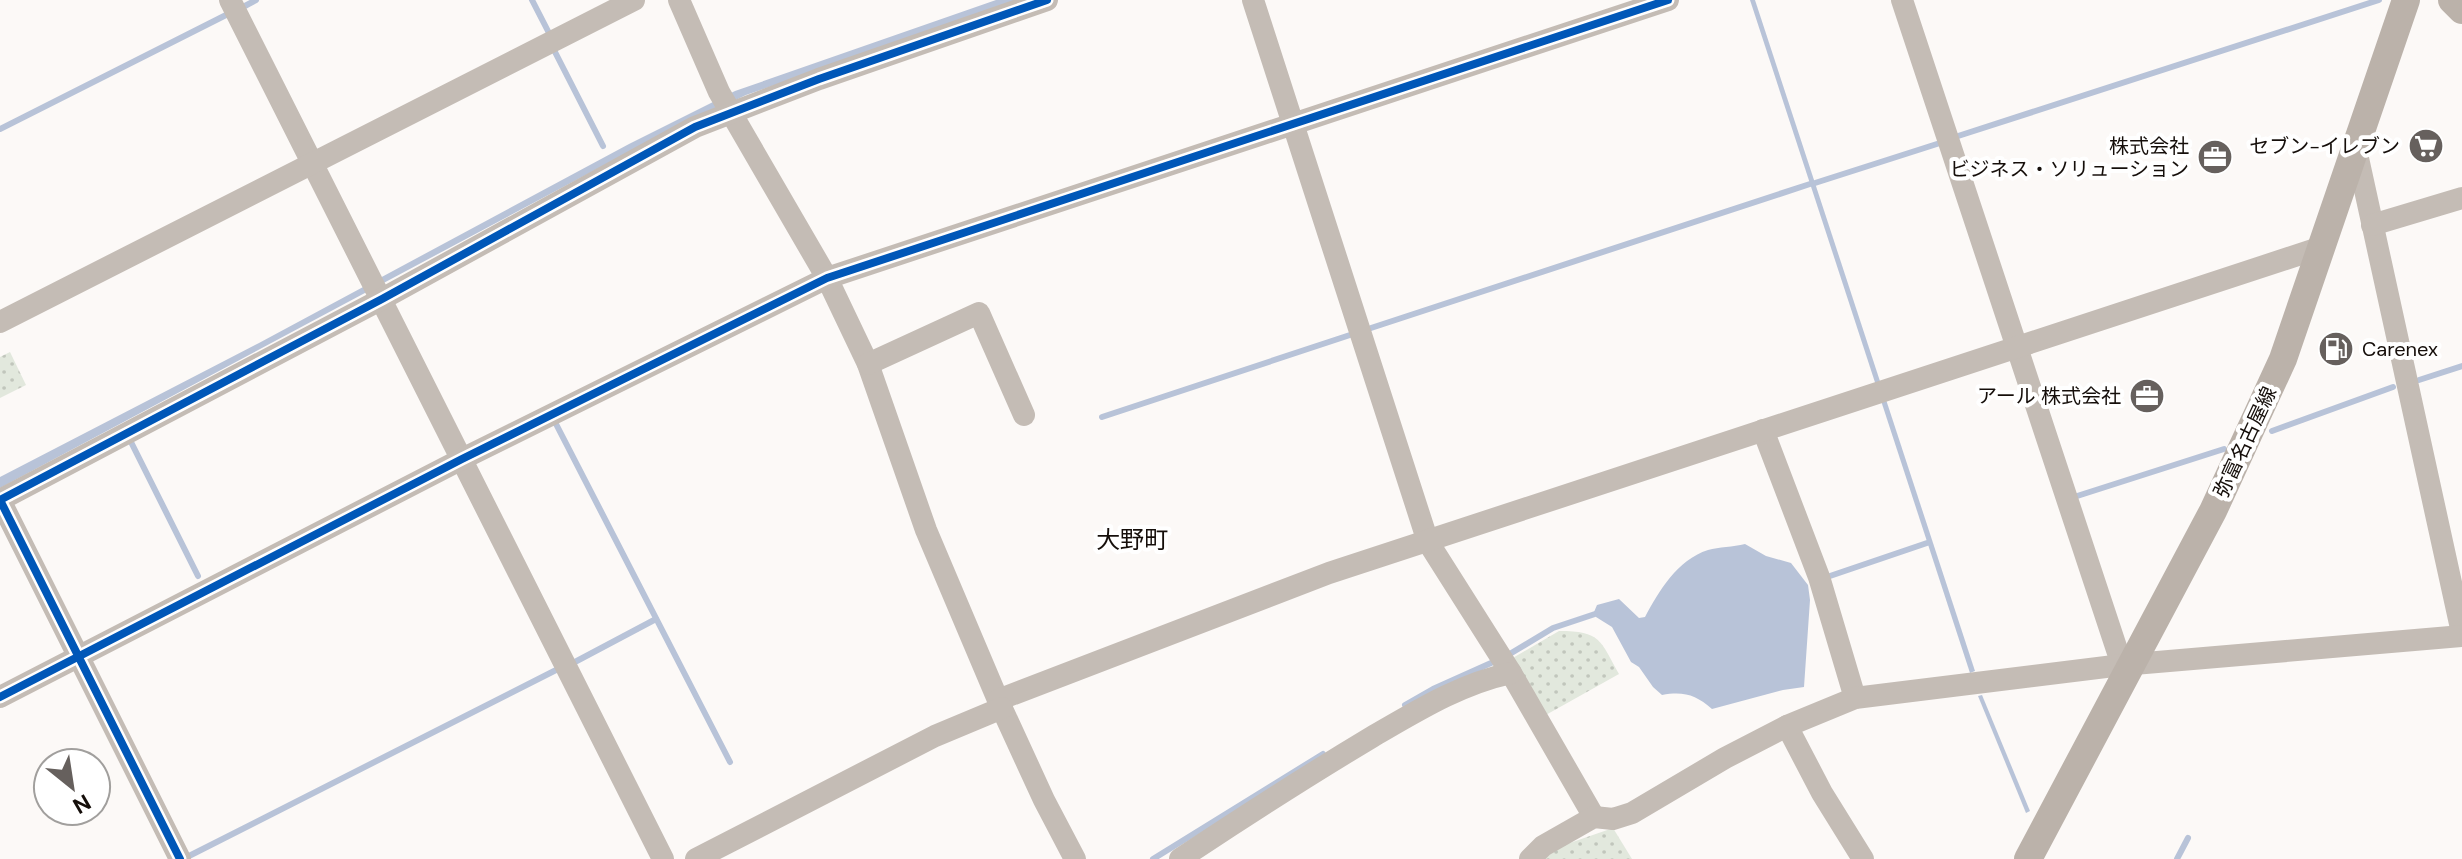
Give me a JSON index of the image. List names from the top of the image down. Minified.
{"streets":{"main road":["弥富名古屋線"]},"districts":["大野町"],"places":{"supermarket":["セブン-イレブン"],"office":["株式会社 ビジネス・ソリューション","アール 株式会社"],"fuel station":["Carenex"]},"north":"bottom right"}
